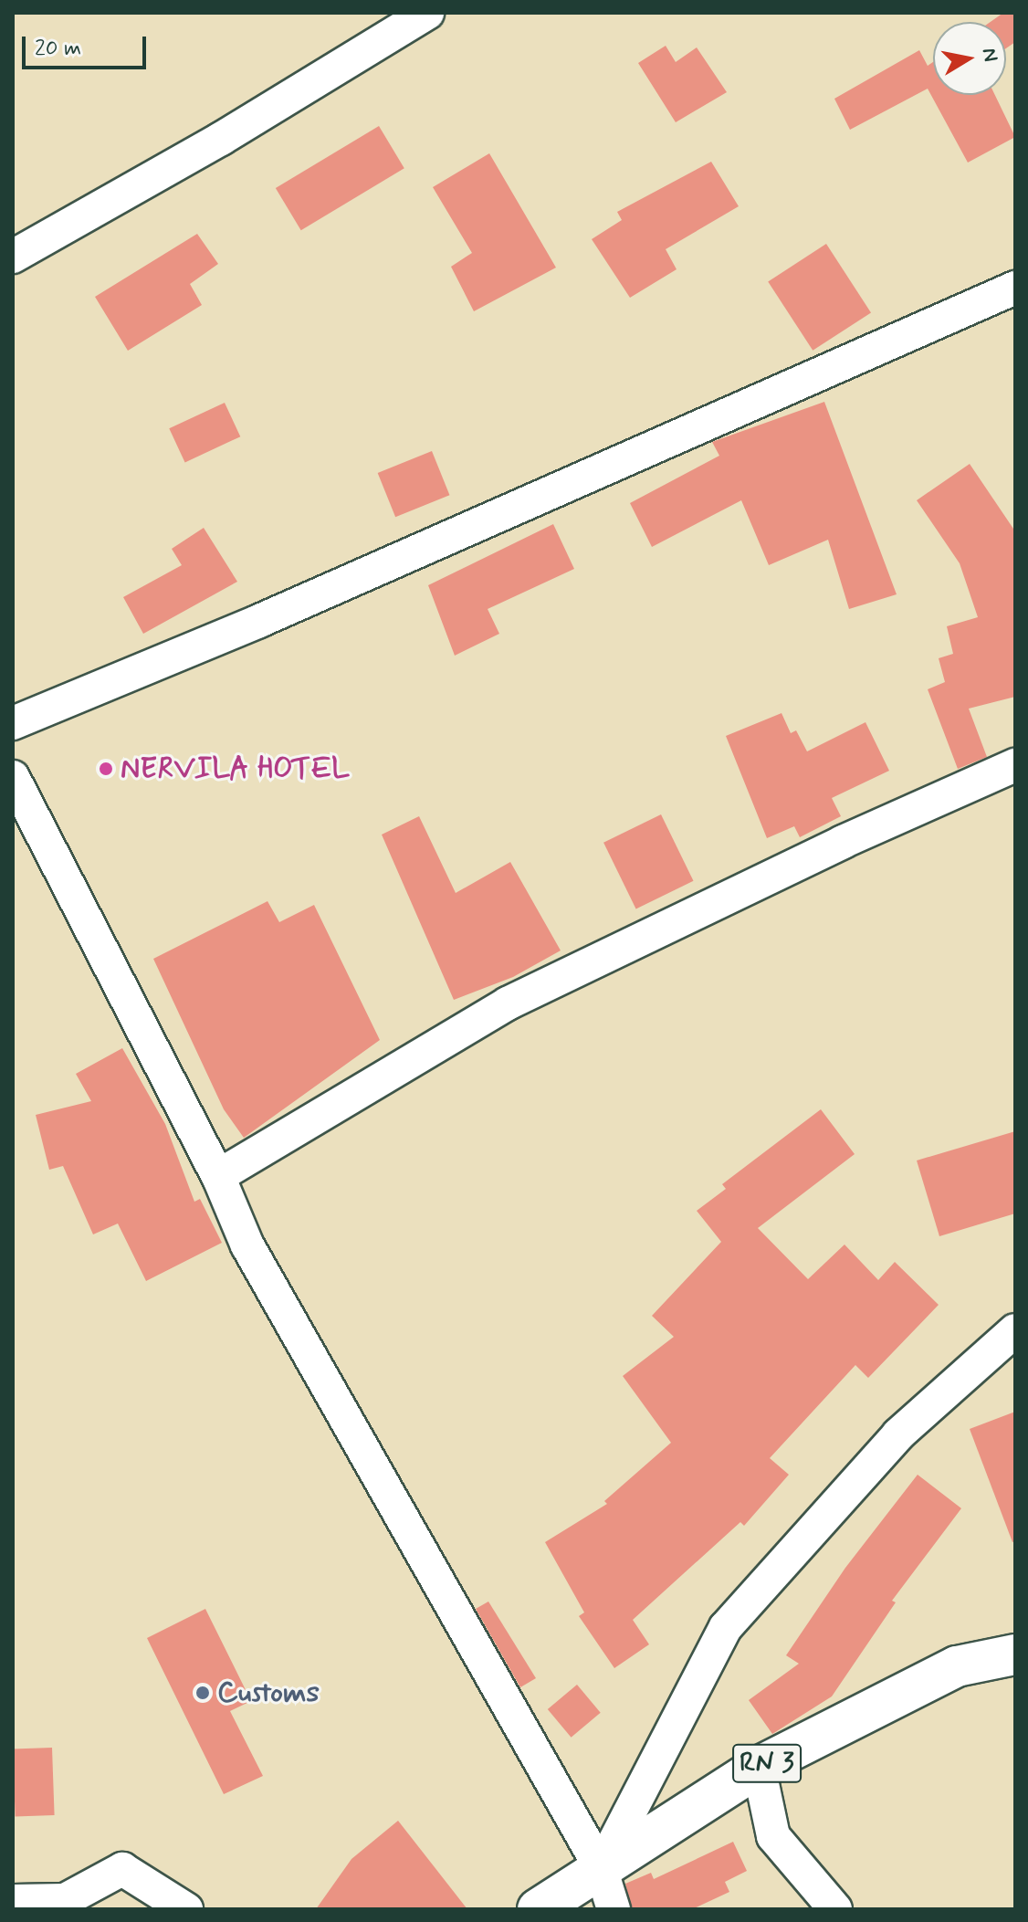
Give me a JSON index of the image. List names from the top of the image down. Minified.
{"streets":{"highway":["RN 3"]},"places":["NERVILA HOTEL","Customs"],"scale_bar":"20 m","north":"right"}
